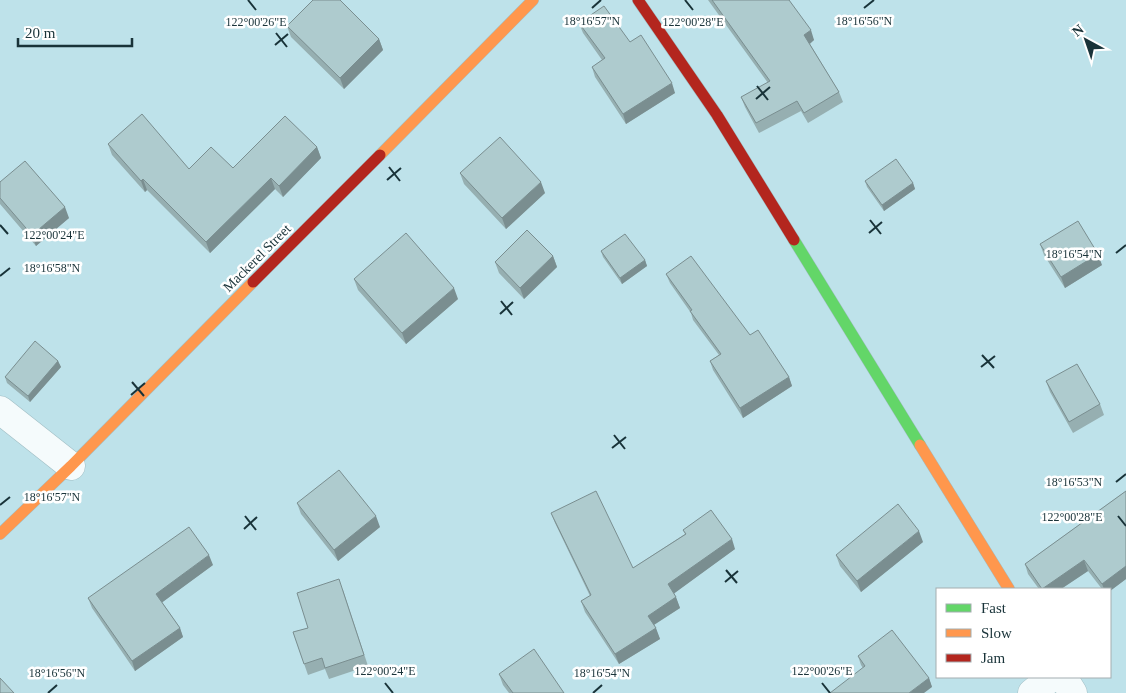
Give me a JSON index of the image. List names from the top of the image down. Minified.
{"streets":{"street":["Mackerel Street"]},"legend":["Fast","Slow","Jam"],"scale_bar":"20 m","north":"top left","coordinates":["18°16'57\"N","18°16'56\"N","122°00'26\"E","122°00'28\"E","122°00'24\"E","18°16'54\"N","18°16'58\"N","18°16'53\"N"]}
